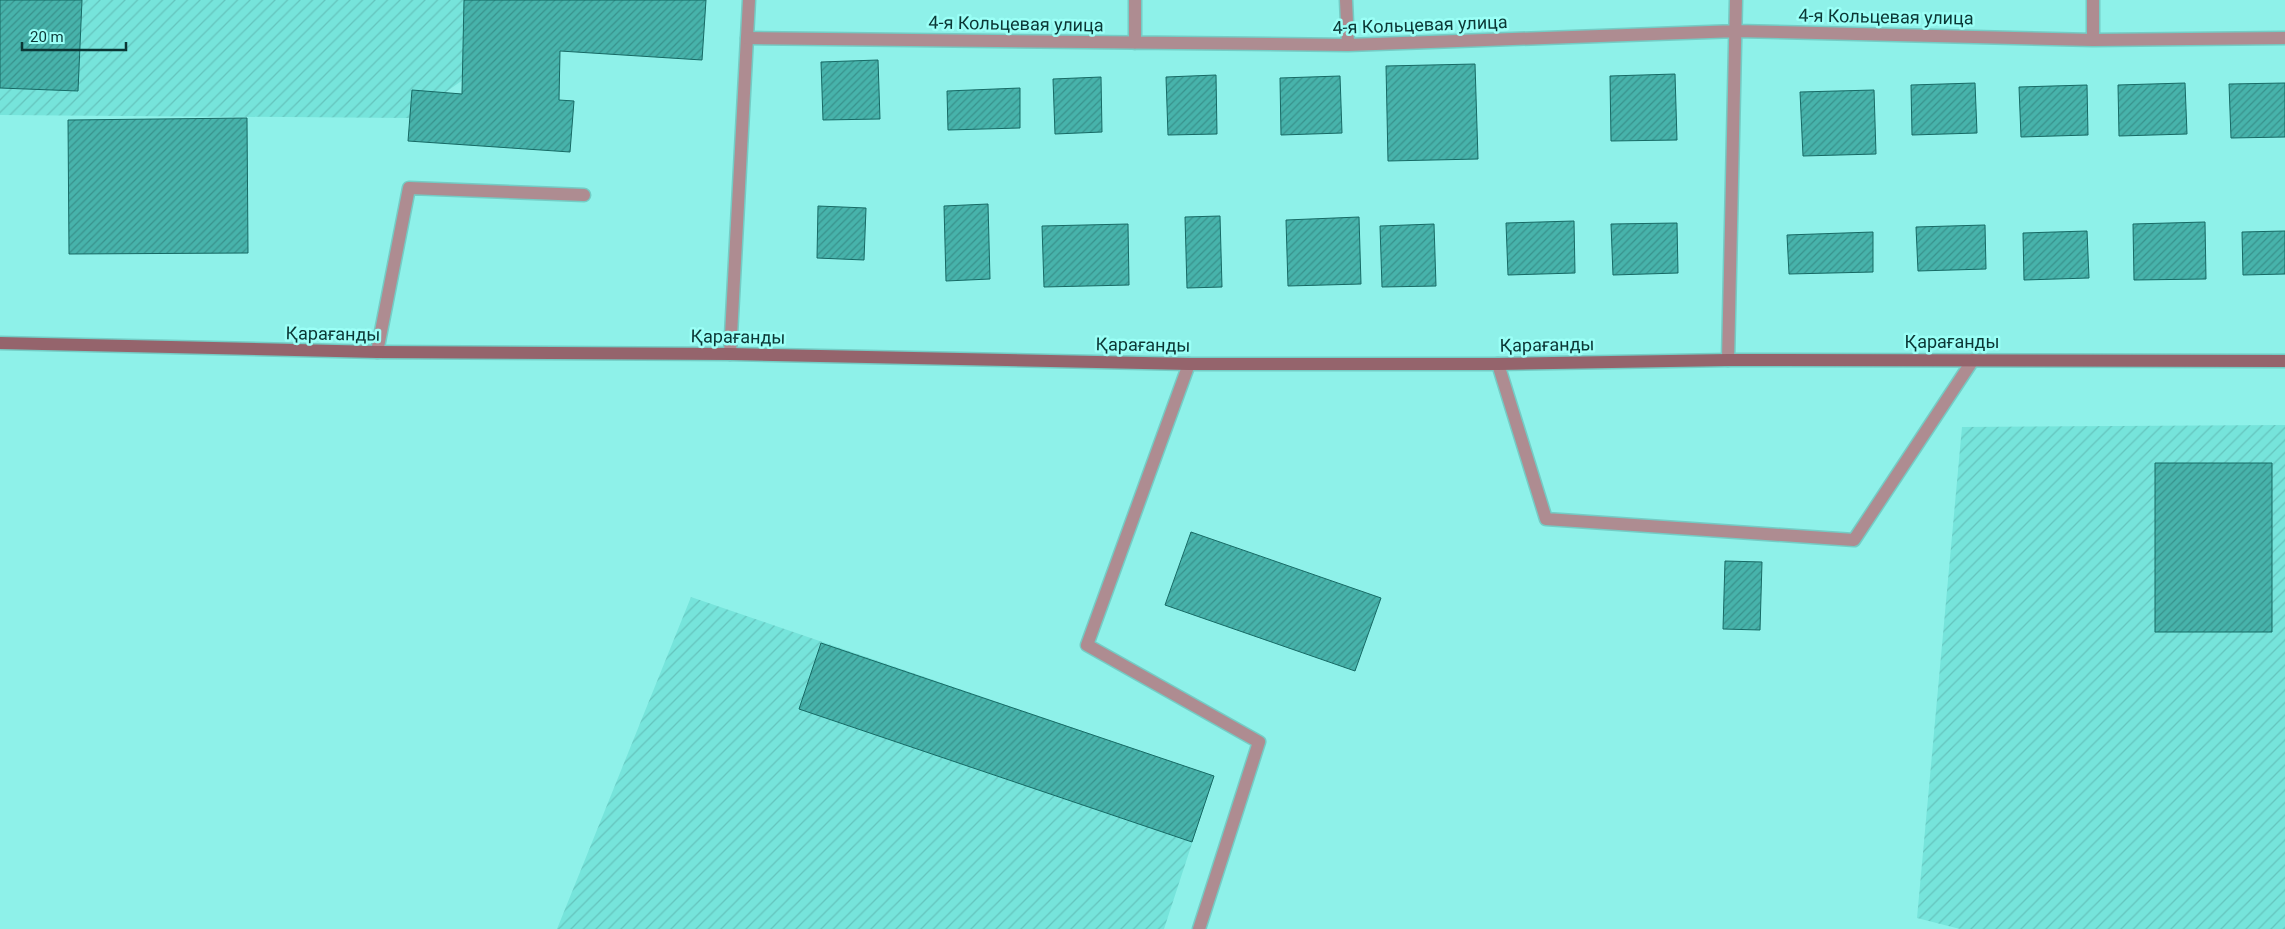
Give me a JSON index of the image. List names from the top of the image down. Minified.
{"streets":{"main road":["Қарағанды"],"street":["4-я Кольцевая улица"]},"scale_bar":"20 m"}
